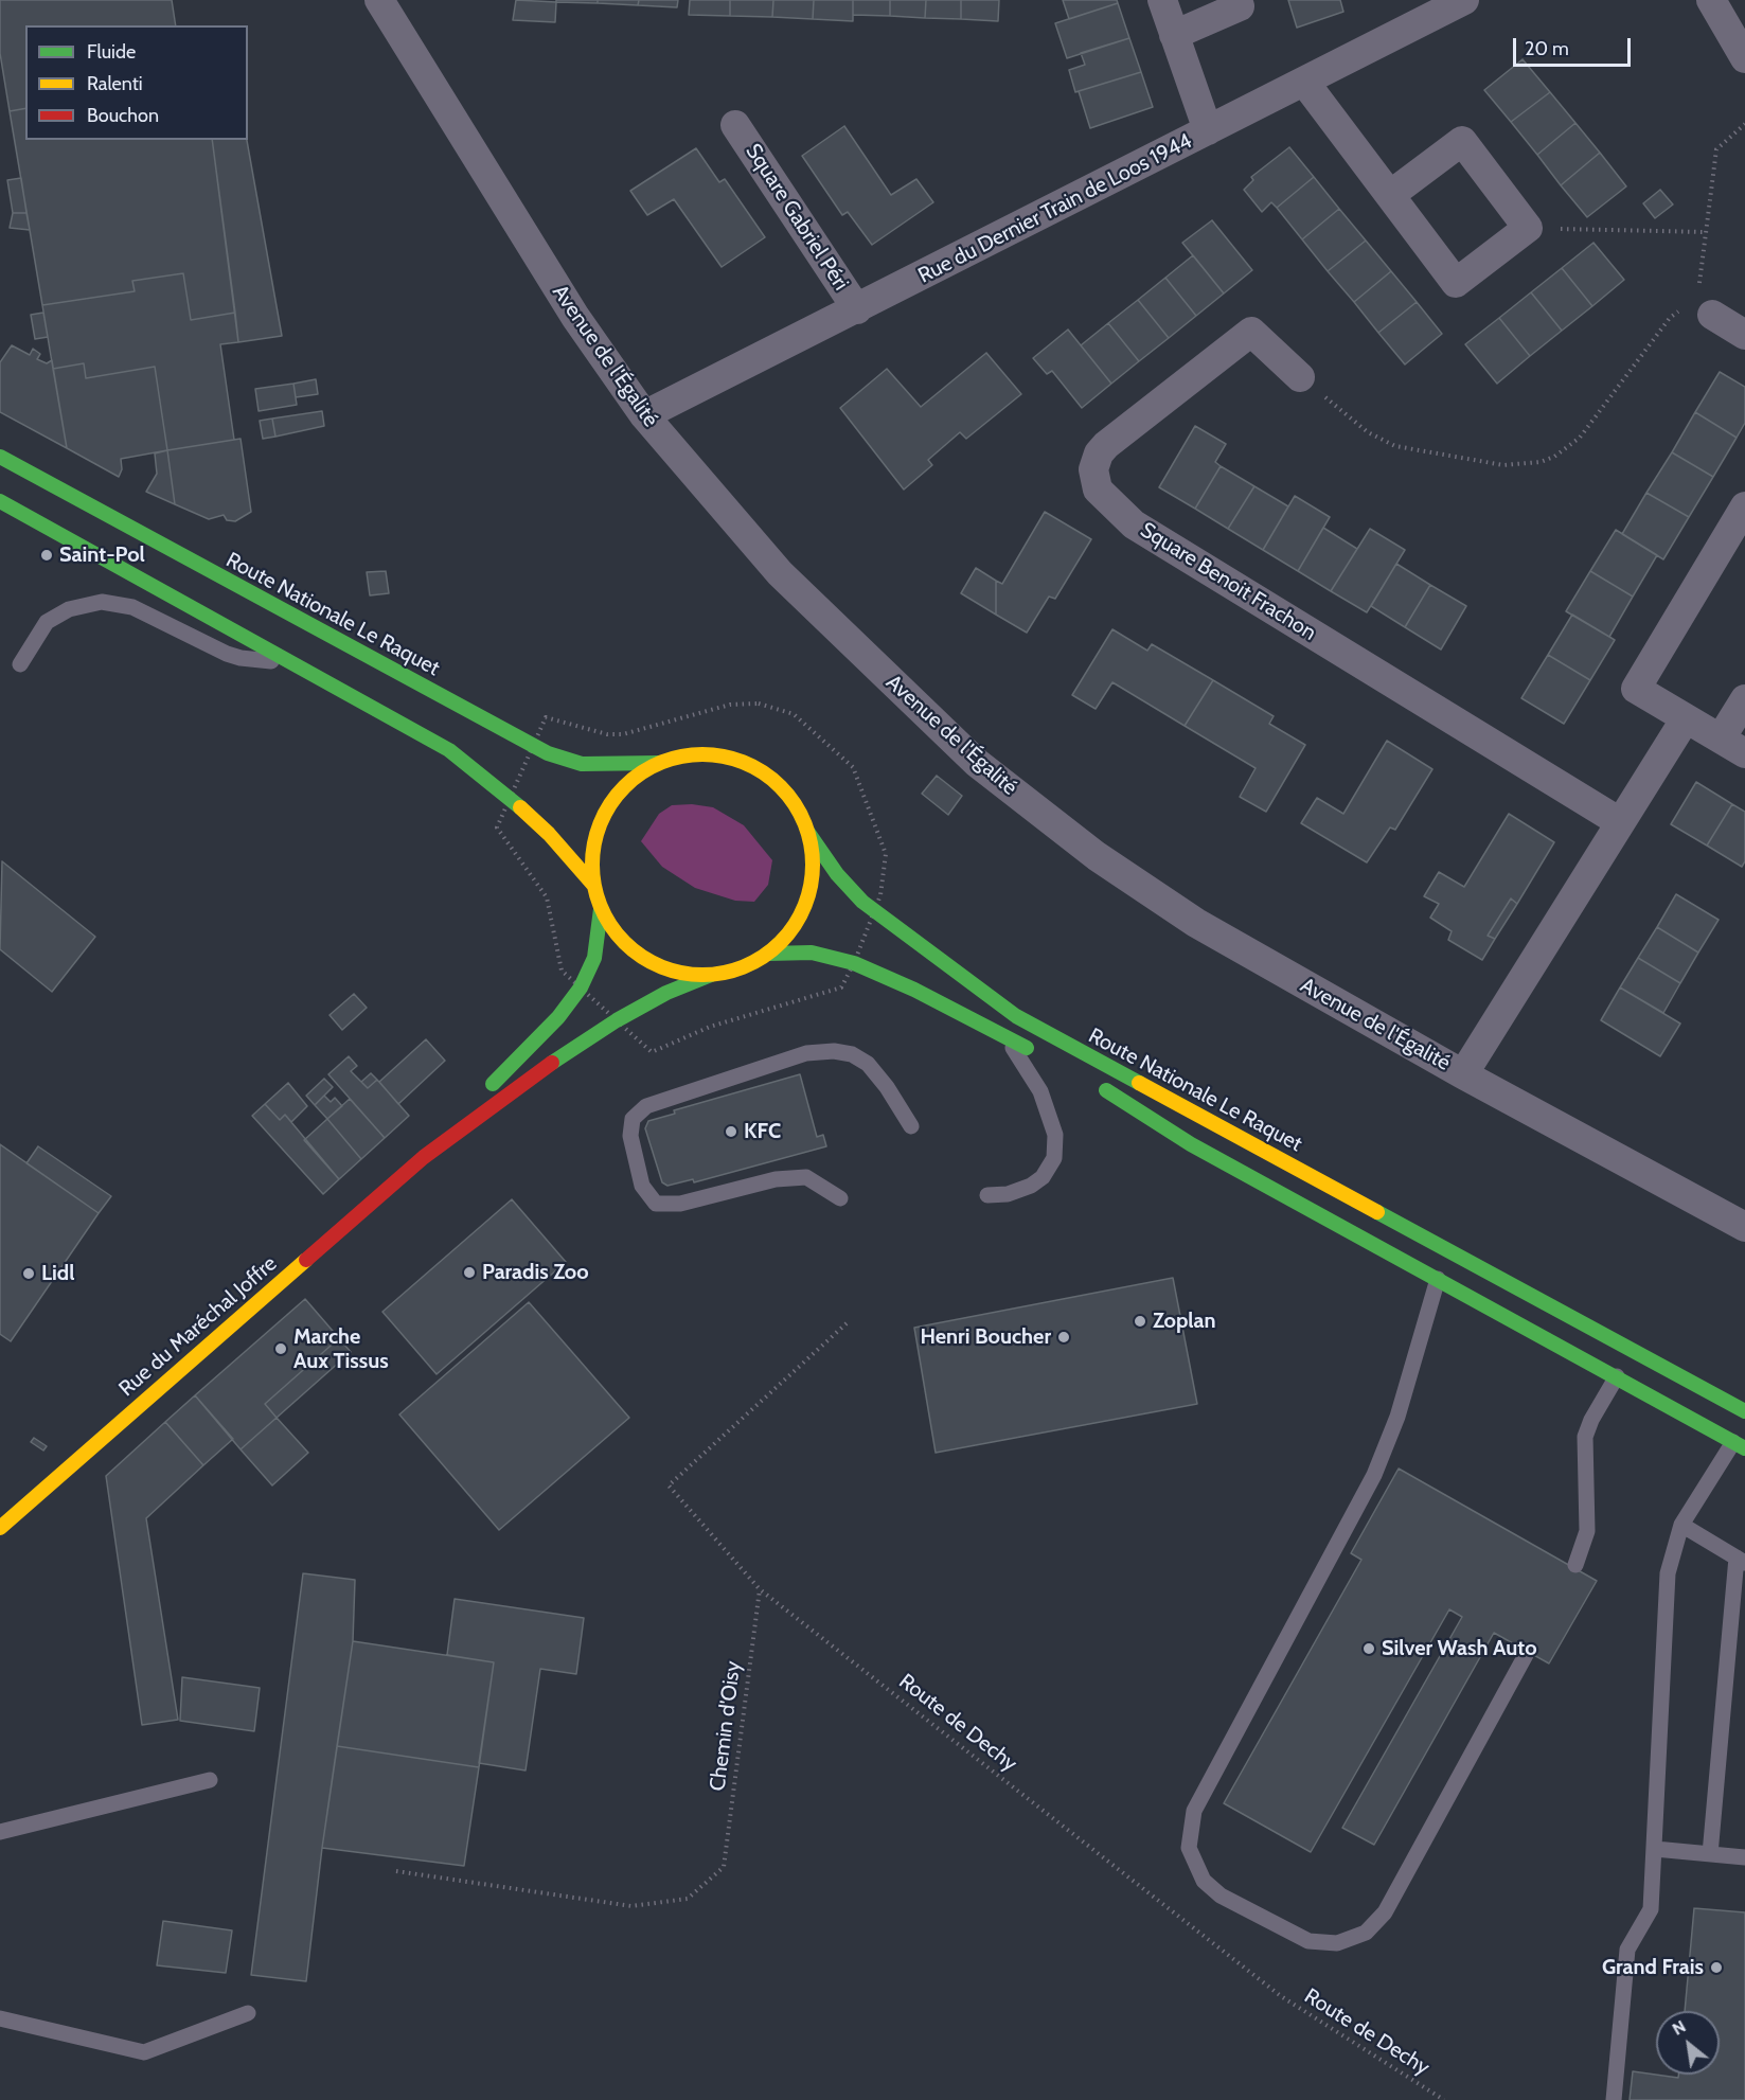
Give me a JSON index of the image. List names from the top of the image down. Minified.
{"streets":{"main road":["Route Nationale Le Raquet","Rue du Maréchal Joffre"],"street":["Rue du Dernier Train de Loos 1944","Square Gabriel Péri","Avenue de l'Égalité","Square Benoit Frachon"],"path":["Route de Dechy","Chemin d'Oisy"]},"crossings":[["Rue du Dernier Train de Loos 1944","Square Gabriel Péri"],["Rue du Dernier Train de Loos 1944","Avenue de l'Égalité"],["Route Nationale Le Raquet","Rue du Maréchal Joffre"],["Route de Dechy","Chemin d'Oisy"]],"places":["Saint-Pol","KFC","Paradis Zoo","Lidl","Zoplan","Henri Boucher","Marche Aux Tissus","Silver Wash Auto","Grand Frais"],"legend":["Fluide","Ralenti","Bouchon"],"scale_bar":"20 m","north":"top left"}
